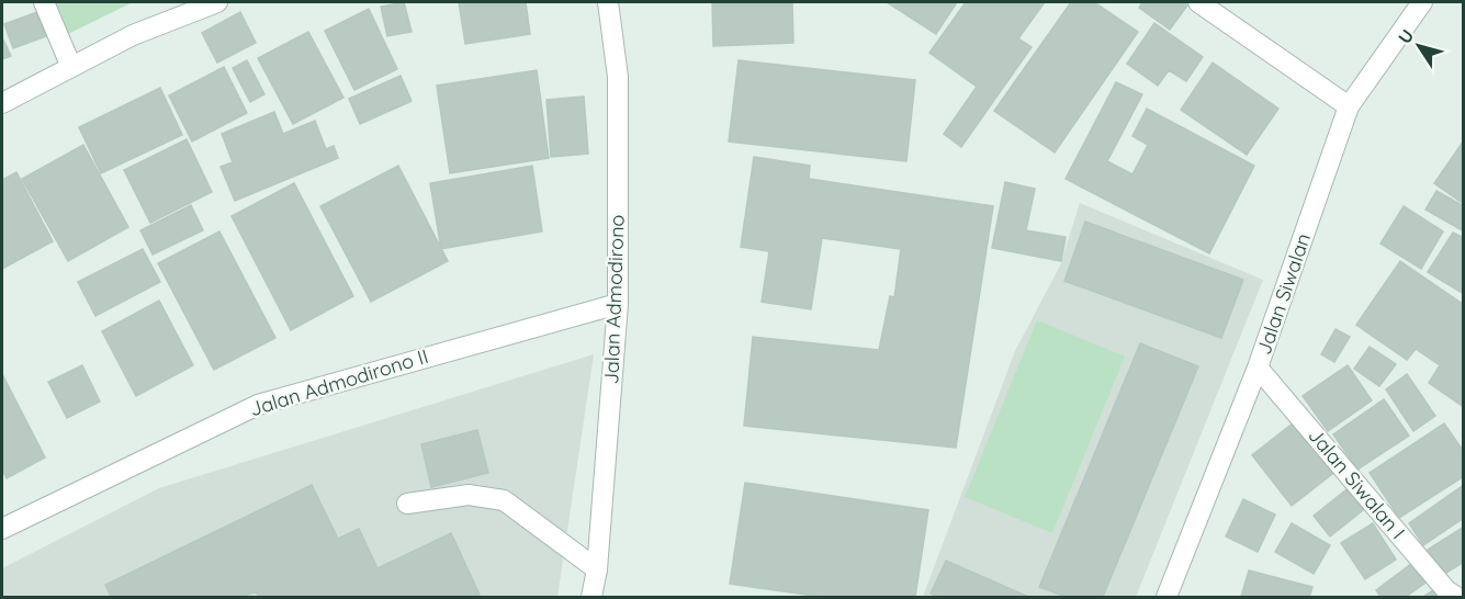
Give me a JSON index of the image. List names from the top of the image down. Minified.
{"streets":{"street":["Jalan Siwalan","Jalan Admodirono","Jalan Admodirono II","Jalan Siwalan I"]},"crossings":[["Jalan Siwalan","Jalan Siwalan I"],["Jalan Admodirono","Jalan Admodirono II"]],"north":"top left"}
